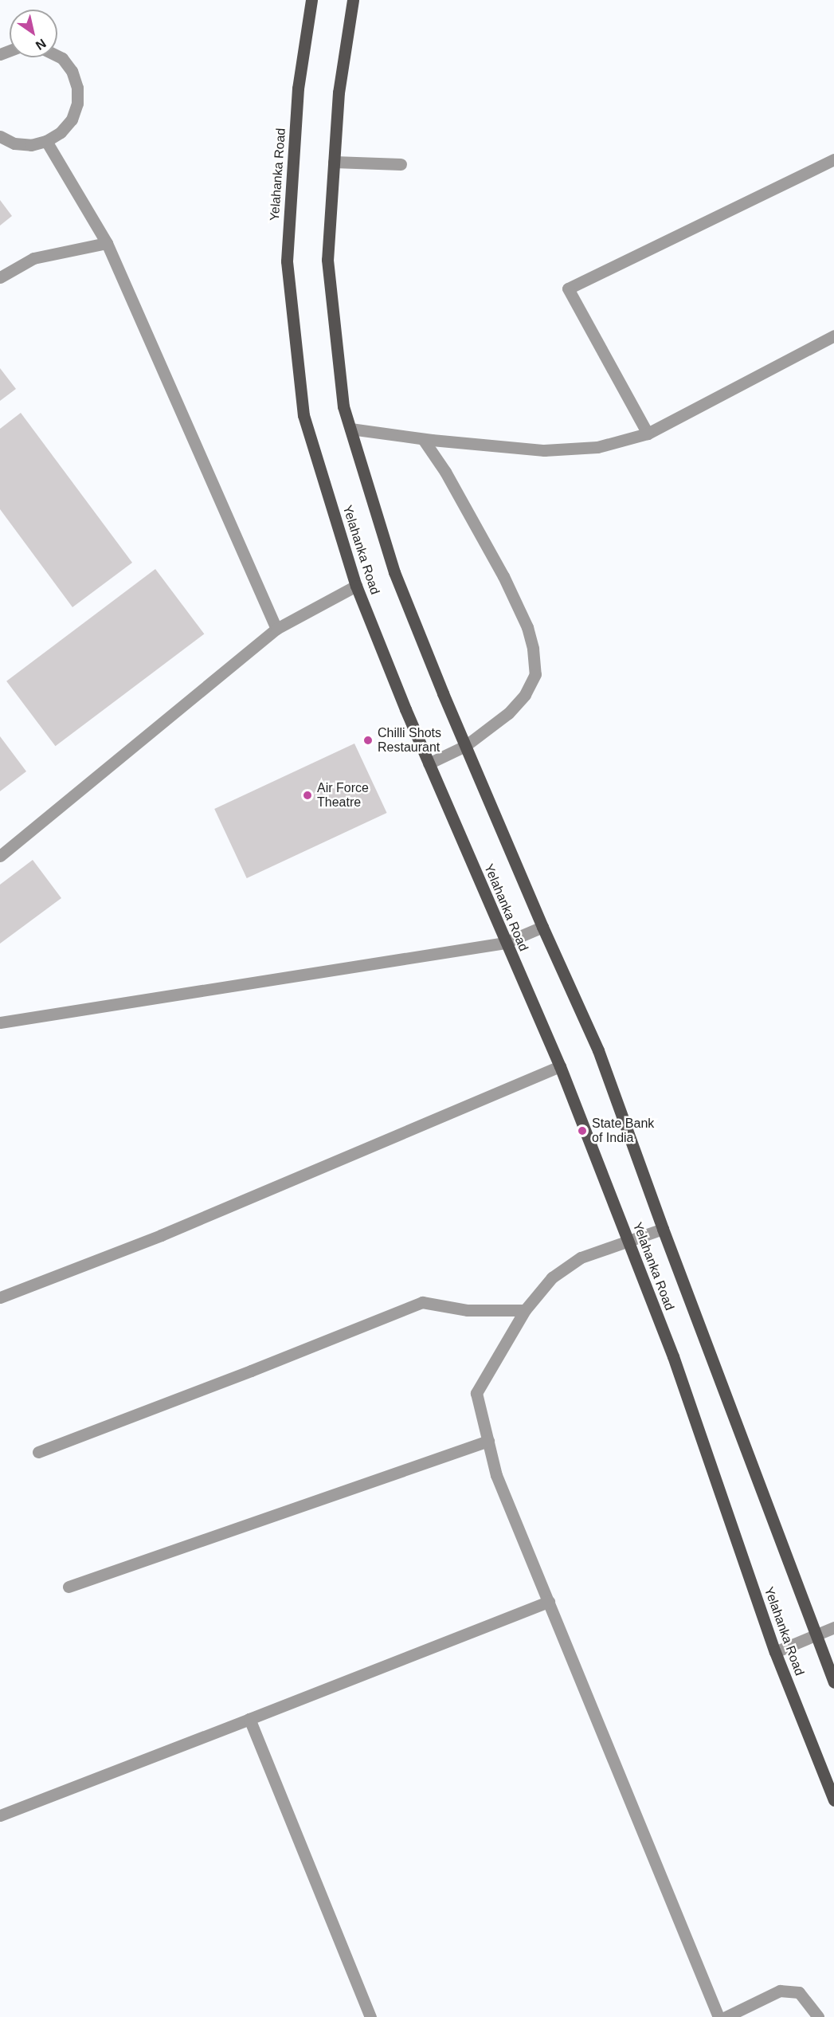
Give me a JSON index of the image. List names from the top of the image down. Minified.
{"streets":{"main road":["Yelahanka Road"]},"places":["Chilli Shots Restaurant","Air Force Theatre","State Bank of India"],"north":"bottom right"}
